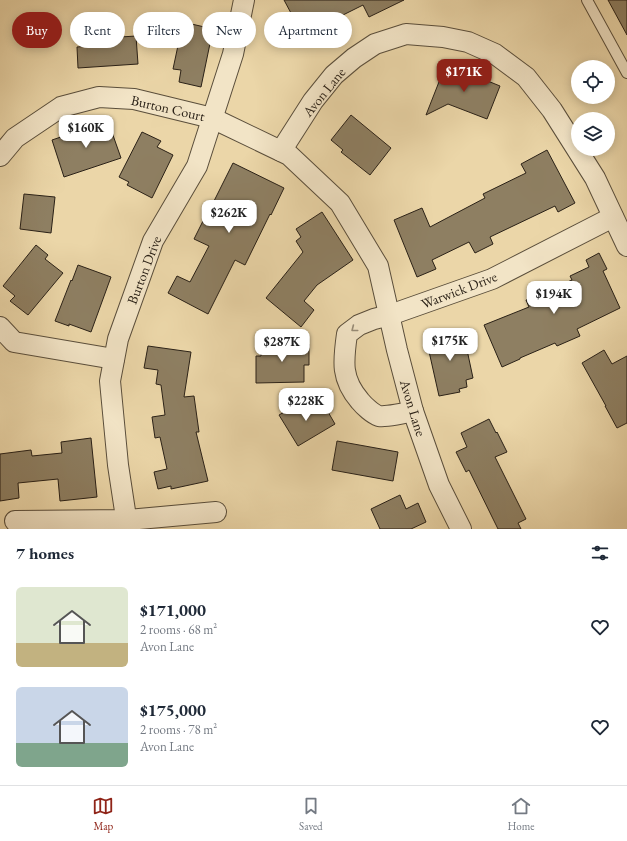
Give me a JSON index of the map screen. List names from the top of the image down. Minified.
{"streets":{"street":["Avon Lane","Burton Court","Burton Drive","Warwick Drive"]},"crossings":[["Avon Lane","Burton Court"],["Avon Lane","Burton Drive"],["Avon Lane","Warwick Drive"],["Burton Court","Burton Drive"]],"page":{"chip":["Buy","Rent","Filters","New","Apartment"],"price":["$171K","$160K","$262K","$194K","$175K","$287K","$228K"],"heading":"7 homes","list":[{"name":"$171,000","note":"2 rooms · 68 m² · Avon Lane"},{"name":"$175,000","note":"2 rooms · 78 m² · Avon Lane"}],"tabs":["Map","Saved","Home"]}}
